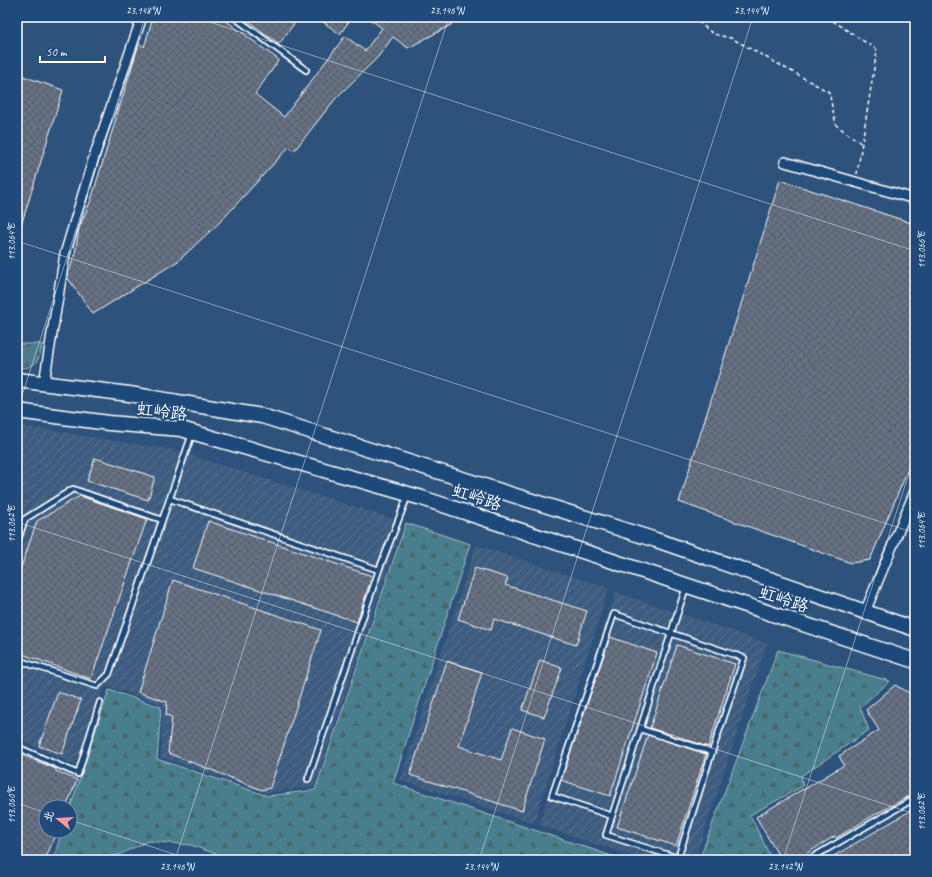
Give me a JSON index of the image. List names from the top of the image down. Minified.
{"streets":{"main road":["虹岭路"]},"scale_bar":"50 m","north":"left","coordinates":["23.148°N","23.146°N","23.144°N","113.064°E","113.066°E","113.062°E","113.060°E","23.142°N"]}
